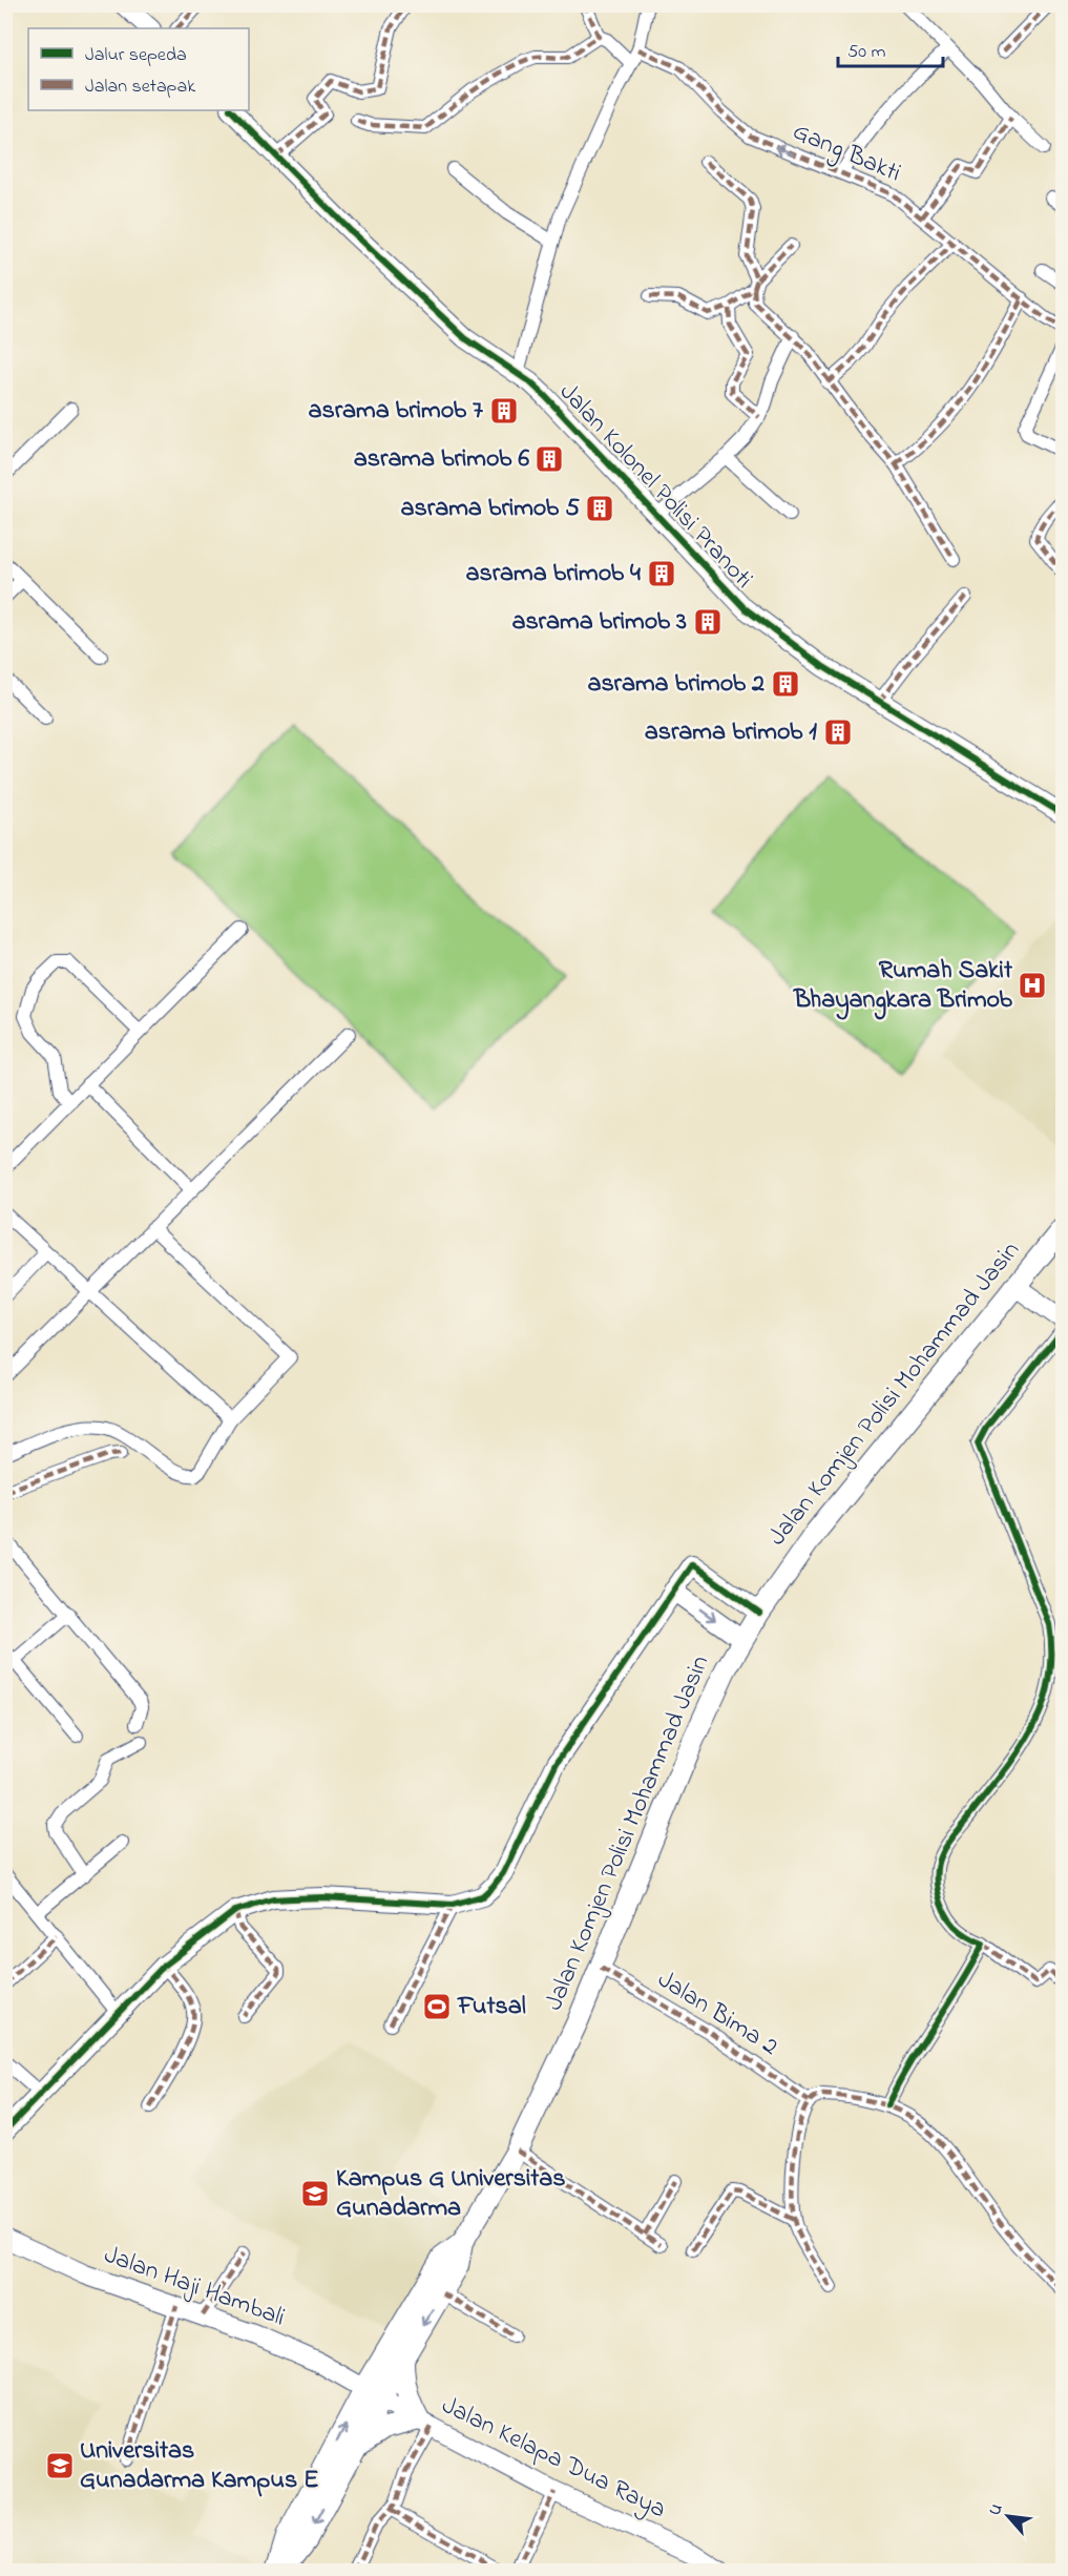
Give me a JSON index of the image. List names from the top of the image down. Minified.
{"streets":{"main road":["Jalan Komjen Polisi Mohammad Jasin"],"street":["Gang Bakti","Jalan Kolonel Polisi Pranoti","Jalan Bima 2","Jalan Haji Hambali","Jalan Kelapa Dua Raya"]},"crossings":[["Jalan Komjen Polisi Mohammad Jasin","Jalan Bima 2"],["Jalan Komjen Polisi Mohammad Jasin","Jalan Haji Hambali"],["Jalan Komjen Polisi Mohammad Jasin","Jalan Kelapa Dua Raya"],["Jalan Haji Hambali","Jalan Kelapa Dua Raya"]],"one_way":["Gang Bakti"],"places":{"building":["asrama brimob 7","asrama brimob 6","asrama brimob 5","asrama brimob 4","asrama brimob 3","asrama brimob 2","asrama brimob 1"],"hospital":["Rumah Sakit Bhayangkara Brimob"],"sports":["Futsal"],"school or university":["Kampus G Universitas Gunadarma","Universitas Gunadarma Kampus E"]},"legend":["Jalur sepeda","Jalan setapak"],"scale_bar":"50 m","north":"top left"}
